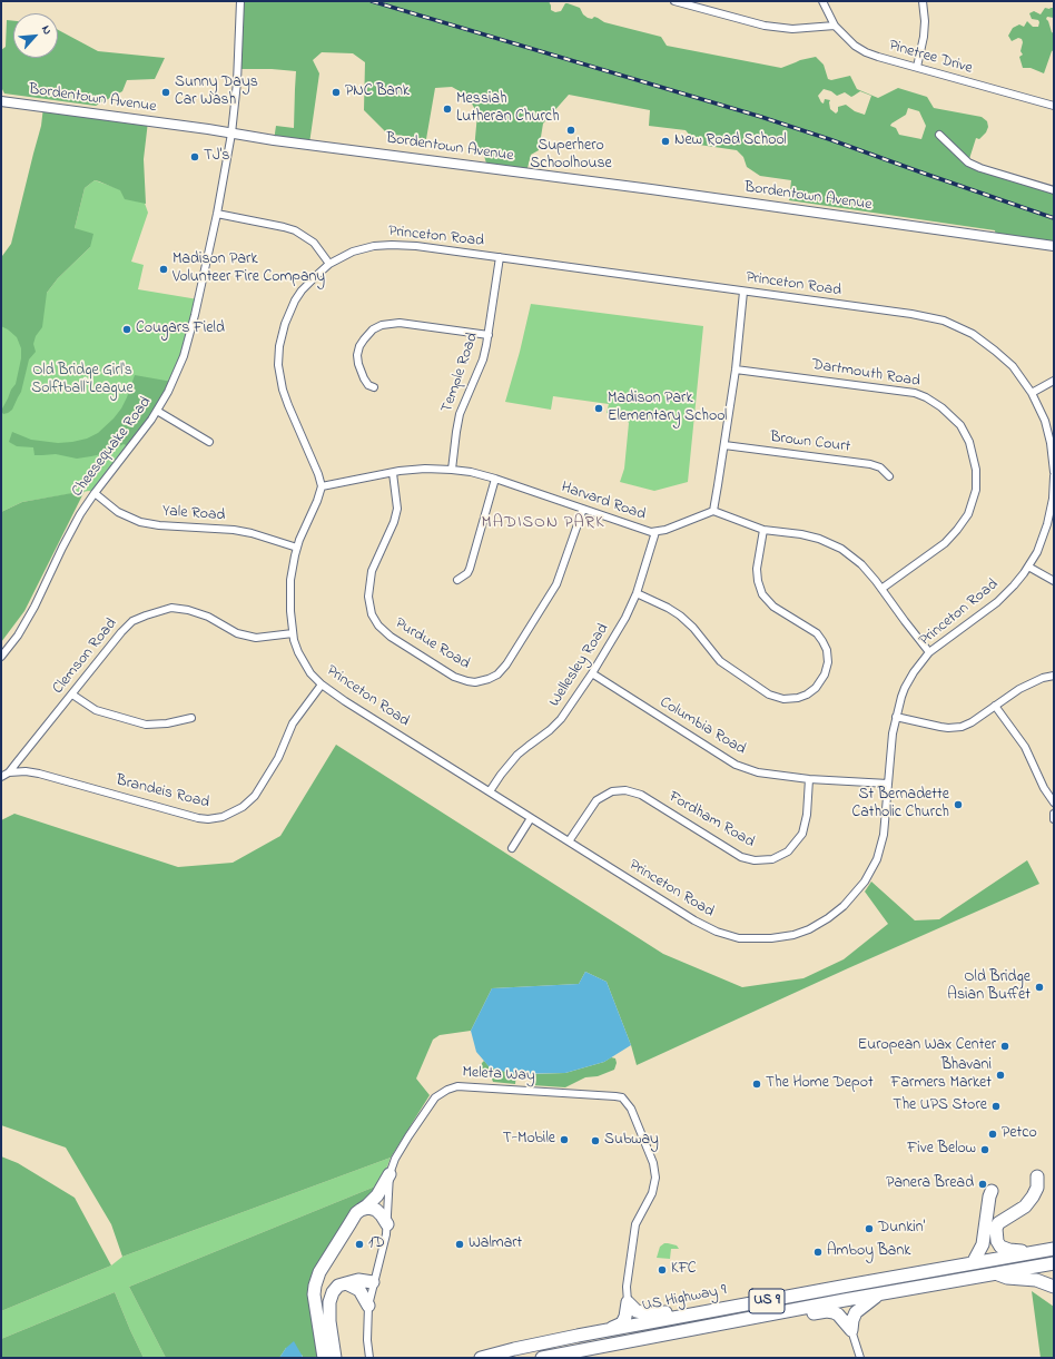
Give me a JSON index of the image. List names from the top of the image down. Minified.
{"streets":{"highway":["US Highway 9","US 9"],"street":["Pinetree Drive","Bordentown Avenue","Princeton Road","Temple Road","Dartmouth Road","Brown Court","Cheesequake Road","Harvard Road","Yale Road","Purdue Road","Clemson Road","Wellesley Road","Columbia Road","Brandeis Road","Fordham Road","Meleta Way"]},"crossings":[["Bordentown Avenue","Cheesequake Road"],["Princeton Road","Temple Road"],["Princeton Road","Harvard Road"],["Princeton Road","Yale Road"],["Princeton Road","Clemson Road"],["Princeton Road","Wellesley Road"],["Princeton Road","Columbia Road"],["Princeton Road","Brandeis Road"],["Princeton Road","Fordham Road"],["Temple Road","Harvard Road"],["Cheesequake Road","Yale Road"],["Harvard Road","Purdue Road"],["Harvard Road","Wellesley Road"],["Clemson Road","Brandeis Road"],["Wellesley Road","Columbia Road"],["Columbia Road","Fordham Road"]],"districts":["MADISON PARK"],"parks":["Old Bridge Girl's Solftball League"],"places":["Sunny Days Car Wash","PNC Bank","Messiah Lutheran Church","Superhero Schoolhouse","New Road School","TJ's","Madison Park Volunteer Fire Company","Cougars Field","Madison Park Elementary School","St Bernadette Catholic Church","Old Bridge Asian Buffet","European Wax Center","Bhavani Farmers Market","The Home Depot","The UPS Store","Petco","T-Mobile","Subway","Five Below","Panera Bread","Dunkin'","1D","Walmart","Amboy Bank","KFC"],"north":"top right"}
